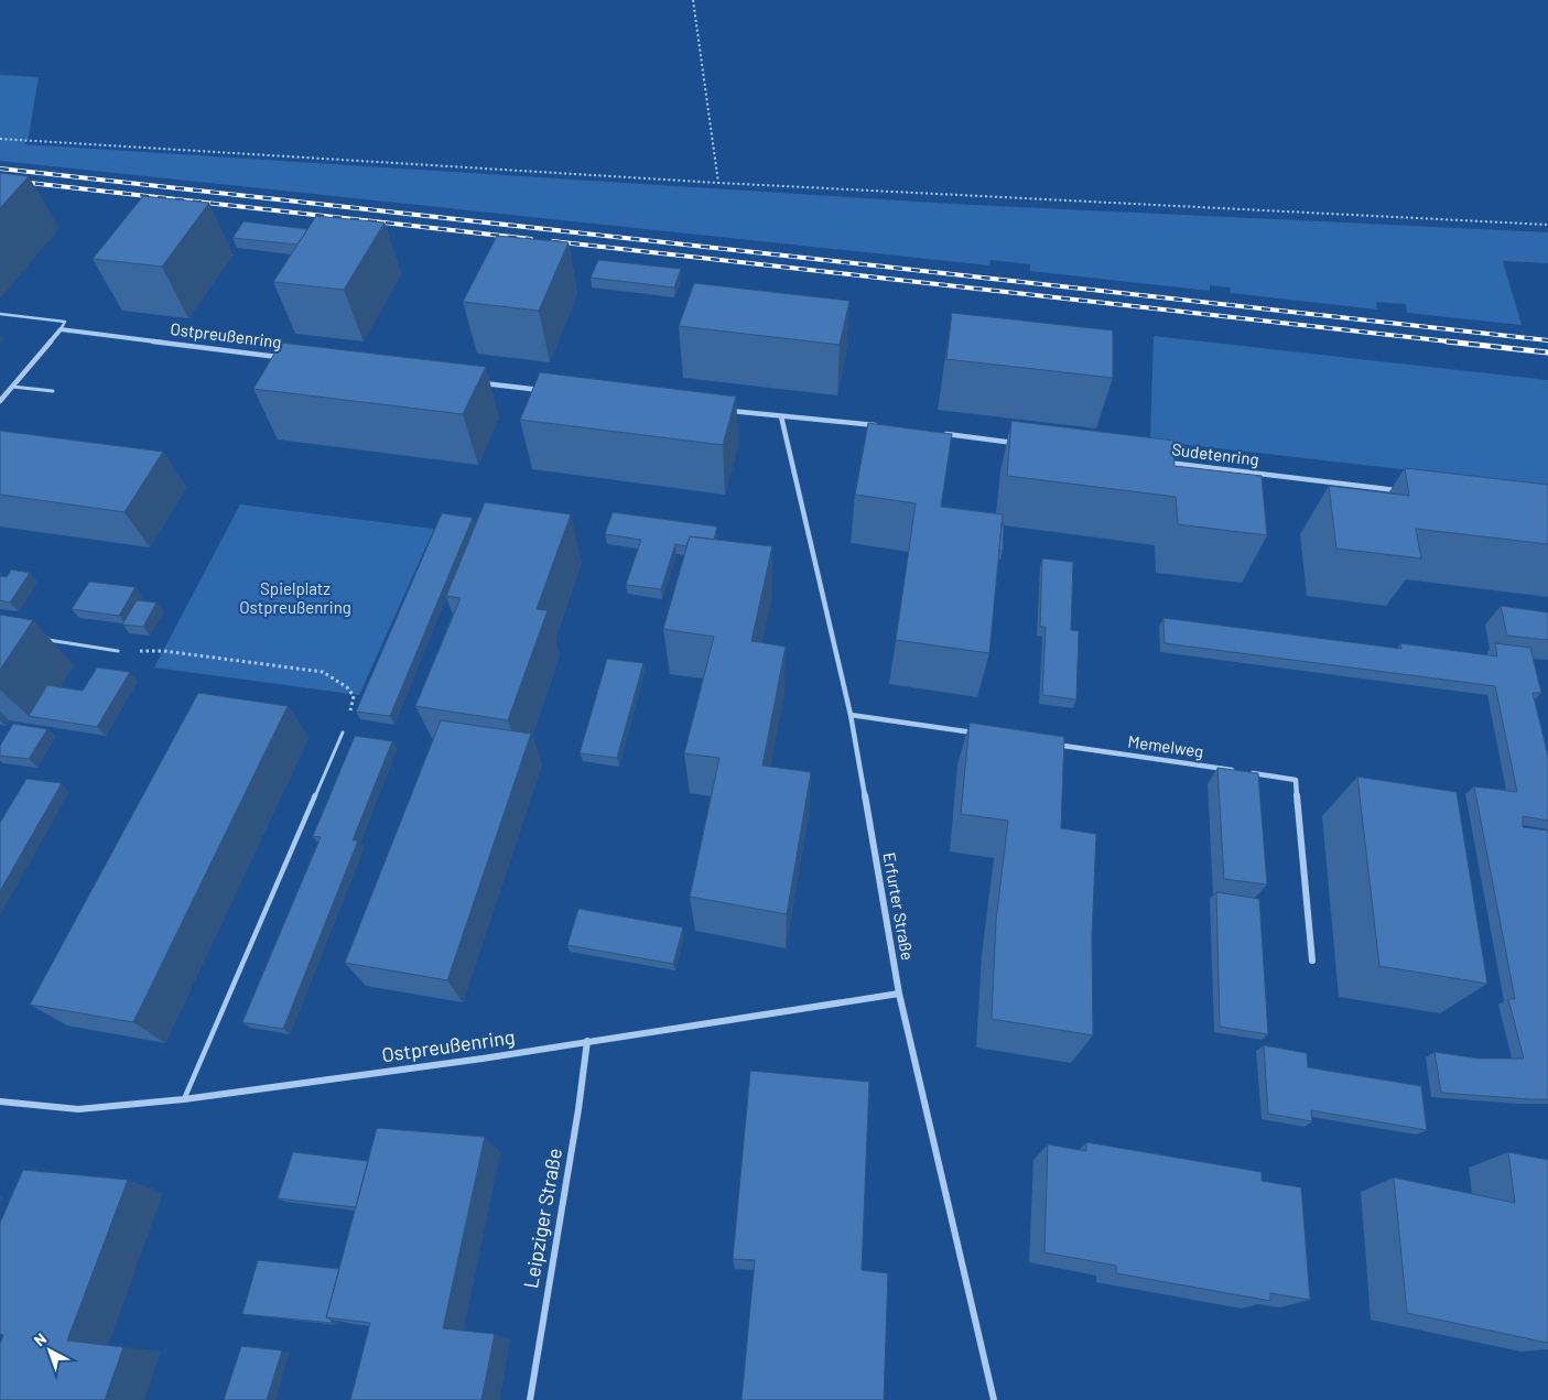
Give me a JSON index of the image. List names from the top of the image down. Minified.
{"streets":{"street":["Ostpreußenring","Sudetenring","Memelweg","Erfurter Straße","Leipziger Straße"]},"crossings":[["Ostpreußenring","Erfurter Straße"],["Ostpreußenring","Leipziger Straße"]],"parks":["Spielplatz Ostpreußenring"],"north":"top left"}
